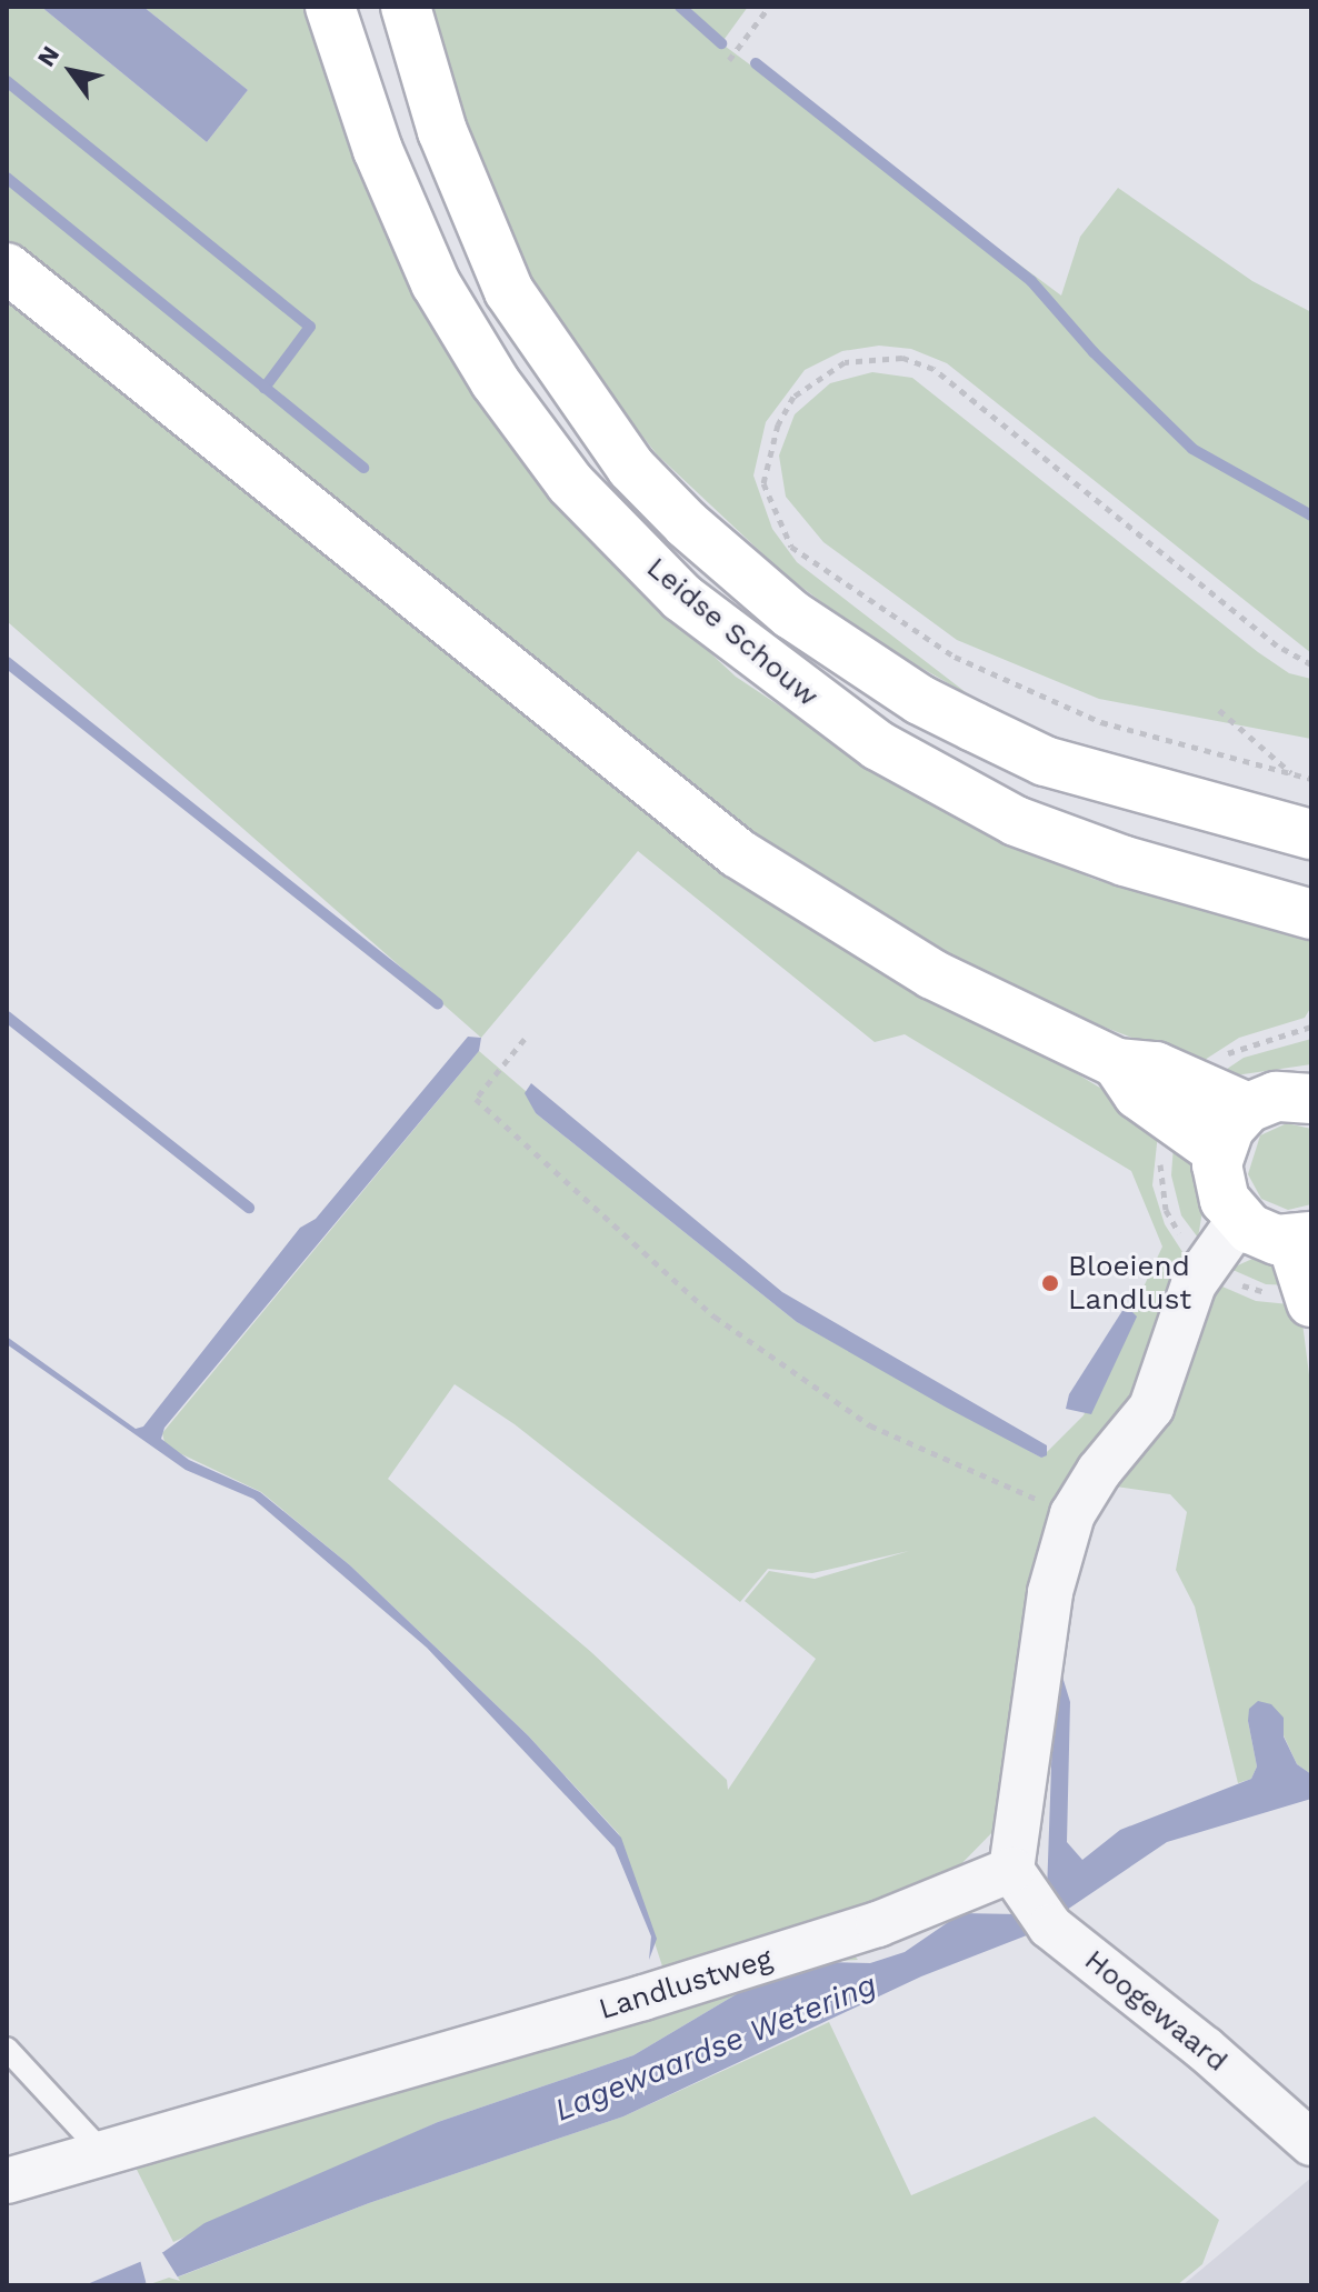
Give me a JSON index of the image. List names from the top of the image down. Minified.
{"streets":{"street":["Leidse Schouw","Landlustweg","Hoogewaard"]},"crossings":[["Landlustweg","Hoogewaard"]],"water":["Lagewaardse Wetering"],"places":["Bloeiend Landlust"],"north":"top left"}
